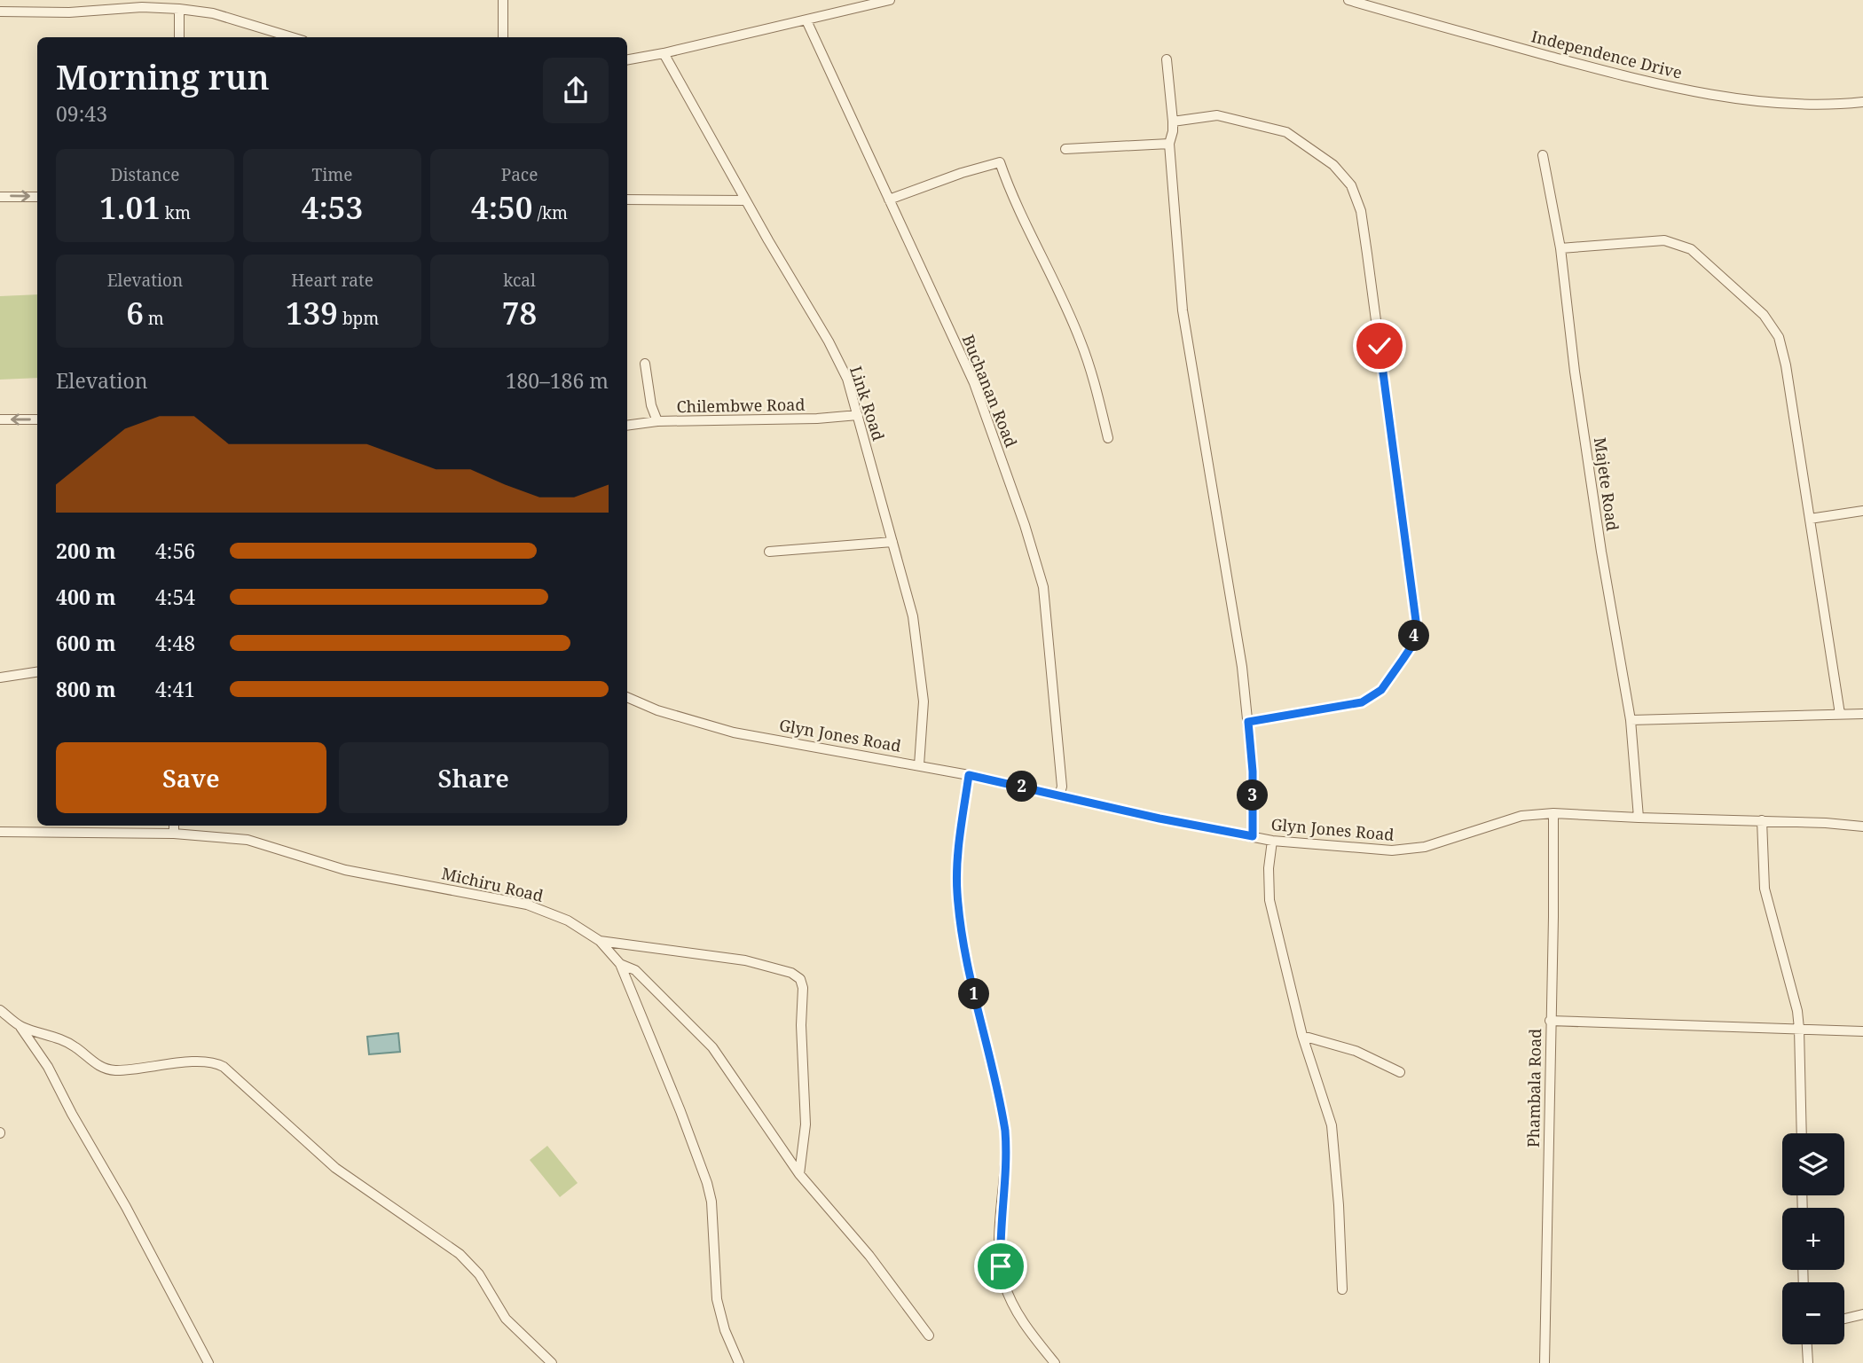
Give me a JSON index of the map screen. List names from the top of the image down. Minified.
{"streets":{"street":["Independence Drive","Buchanan Road","Link Road","Chilembwe Road","Majete Road","Glyn Jones Road","Michiru Road","Phambala Road"]},"crossings":[["Buchanan Road","Glyn Jones Road"],["Link Road","Chilembwe Road"],["Link Road","Glyn Jones Road"],["Majete Road","Glyn Jones Road"],["Glyn Jones Road","Phambala Road"]],"page":{"heading":["Morning run","09:43"],"stats":[["Distance","1.01 km"],["Time","4:53"],["Pace","4:50 /km"],["Elevation","6 m"],["Heart rate","139 bpm"],["kcal","78"]],"chart":["Elevation","180–186 m"],"list":[{"name":"200 m","note":"4:56"},{"name":"400 m","note":"4:54"},{"name":"600 m","note":"4:48"},{"name":"800 m","note":"4:41"}],"pins":["4","2","3","1"],"buttons":["Save","Share"],"map_buttons":["+","−"]}}
